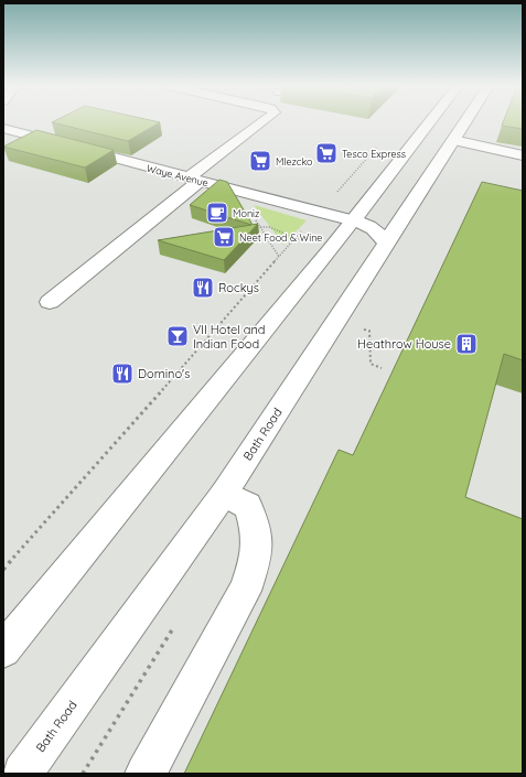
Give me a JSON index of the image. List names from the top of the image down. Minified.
{"streets":{"main road":["Waye Avenue","Bath Road"]},"crossings":[["Waye Avenue","Bath Road"]],"places":{"supermarket":["Tesco Express","Mlezcko","Neet Food & Wine"],"cafe":["Moniz"],"restaurant":["Rockys","Domino's"],"bar":["VII Hotel and Indian Food"],"building":["Heathrow House"]}}
